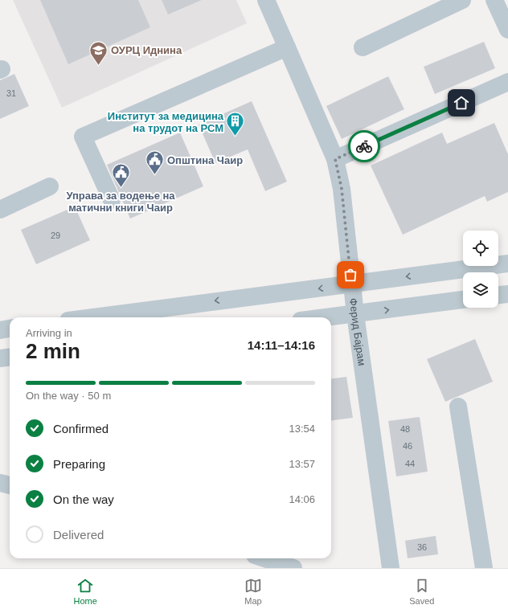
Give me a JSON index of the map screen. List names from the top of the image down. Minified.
{"streets":{"street":["Ферид Бајрам"]},"places":{"school or university":["ОУРЦ Иднина"],"building":["Институт за медицина на трудот на РСМ"],"public building":["Општина Чаир","Управа за водење на матични книги Чаир"]},"house_numbers":["31","29","48","46","44","36"],"page":{"heading":["2 min","Arriving in","14:11–14:16"],"bar":"On the way · 50 m","list":[["Confirmed","13:54"],["Preparing","13:57"],["On the way","14:06"],"Delivered"],"tabs":["Home","Map","Saved"]}}
